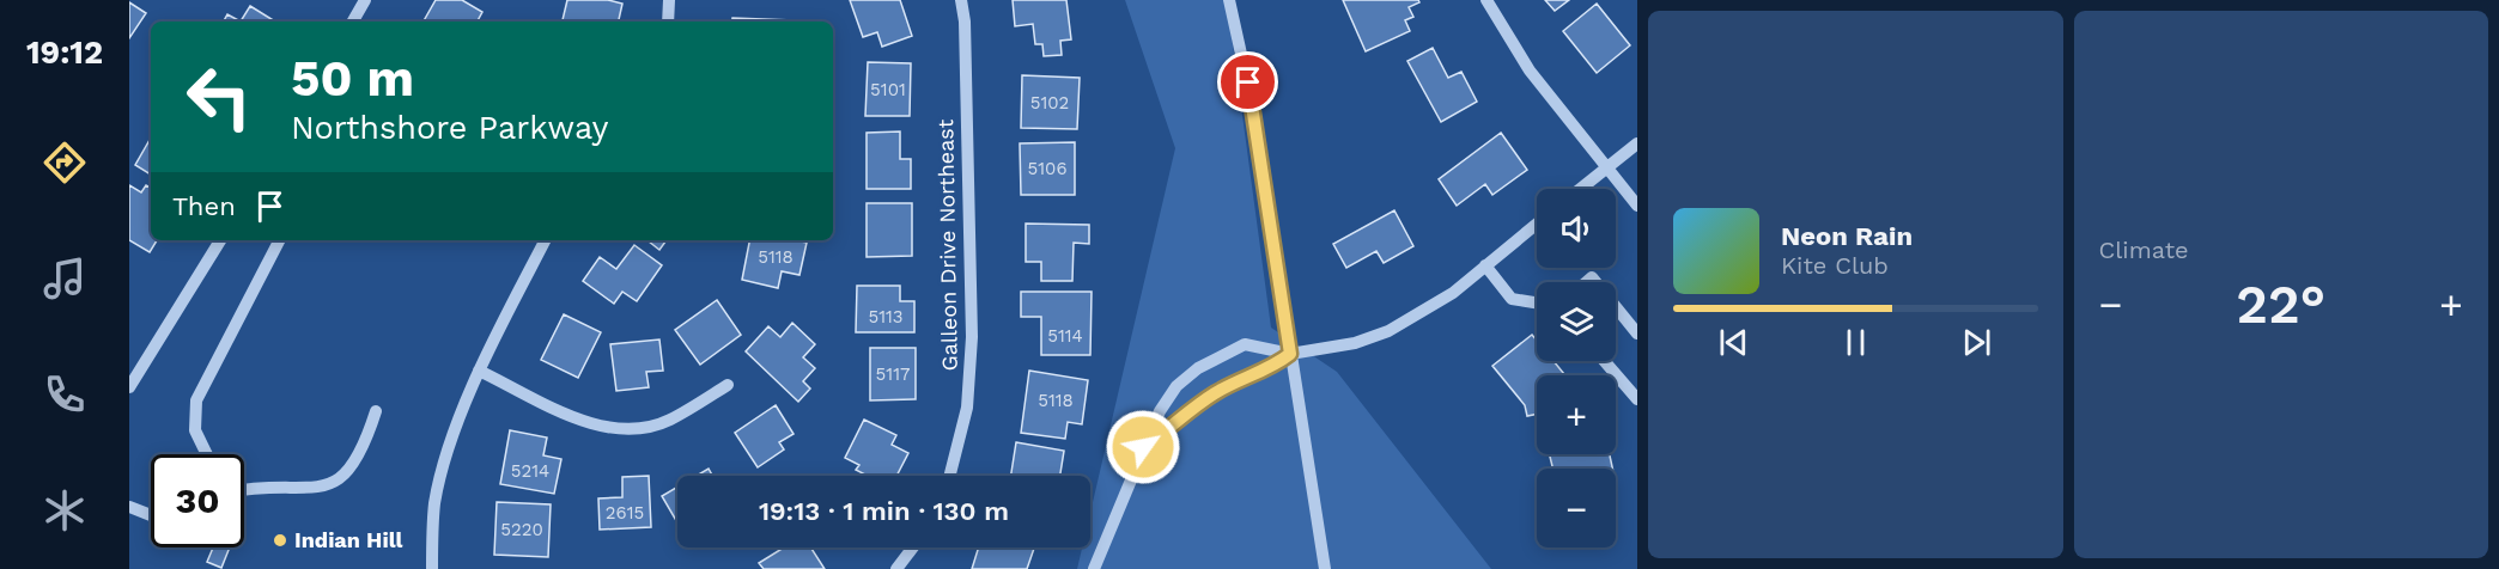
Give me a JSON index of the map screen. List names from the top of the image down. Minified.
{"streets":{"street":["Galleon Drive Northeast"]},"places":["Indian Hill"],"house_numbers":["5101","5102","5106","5118","5113","5114","5117","5118","5214","2615","5220"],"page":{"tabs":"19:12","tile":"Climate","turn":["50 m","Northshore Parkway"],"then":"Then","map_buttons":["+","−"],"song":["Neon Rain","Kite Club"],"heat":["−","22°","+"],"limit":"30","trip":"19:13 · 1 min · 130 m"}}
